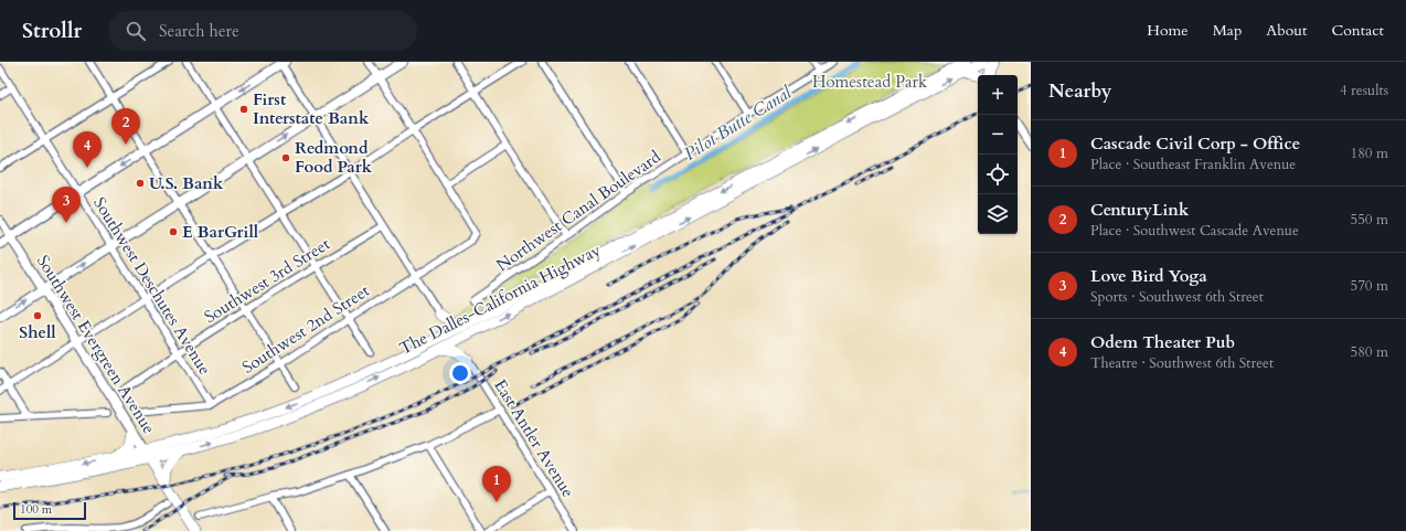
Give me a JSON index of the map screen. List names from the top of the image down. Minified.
{"streets":{"highway":["The Dalles-California Highway","Southwest Evergreen Avenue"],"street":["Northwest Canal Boulevard","Southwest 3rd Street","Southwest Deschutes Avenue","Southwest 2nd Street","East Antler Avenue"]},"crossings":[["Southwest 3rd Street","Southwest Deschutes Avenue"],["Southwest Deschutes Avenue","Southwest 2nd Street"],["The Dalles-California Highway","Southwest Evergreen Avenue"]],"water":["Pilot Butte Canal"],"parks":["Homestead Park"],"places":["First Interstate Bank","Redmond Food Park","U.S. Bank","E BarGrill","Shell"],"scale_bar":"100 m","page":{"header":"Strollr","search":"Search here","nav":["Home","Map","About","Contact"],"heading":["Nearby","4 results"],"map_buttons":["+","−"],"pins":["2","4","3","1"],"list":[{"mark":"1","name":"Cascade Civil Corp - Office","note":"Place · Southeast Franklin Avenue","value":"180 m"},{"mark":"2","name":"CenturyLink","note":"Place · Southwest Cascade Avenue","value":"550 m"},{"mark":"3","name":"Love Bird Yoga","note":"Sports · Southwest 6th Street","value":"570 m"},{"mark":"4","name":"Odem Theater Pub","note":"Theatre · Southwest 6th Street","value":"580 m"}],"scale":"100 m"}}
